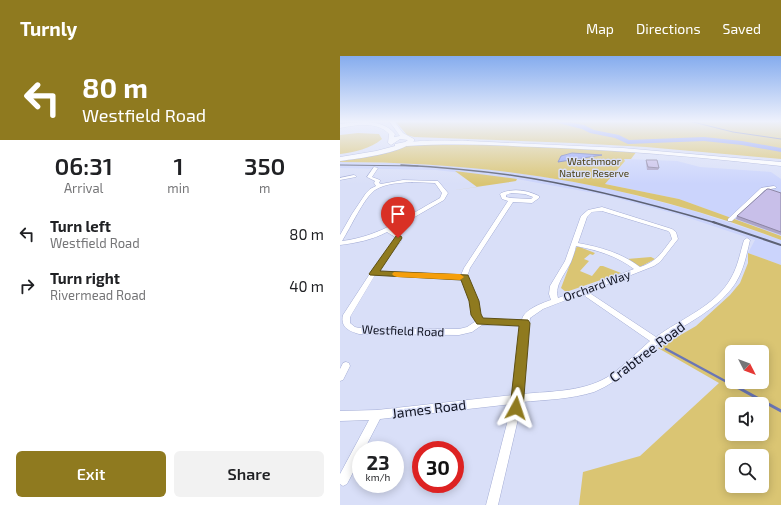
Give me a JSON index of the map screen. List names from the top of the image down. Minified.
{"streets":{"street":["Orchard Way","Westfield Road","Crabtree Road","James Road"]},"crossings":[["Orchard Way","Westfield Road"],["Crabtree Road","James Road"]],"parks":["Watchmoor Nature Reserve"],"north":"bottom right","page":{"header":"Turnly","nav":["Map","Directions","Saved"],"turn":["80 m","Westfield Road"],"eta":["06:31","Arrival","1","min","350","m"],"list":[{"name":"Turn left","note":"Westfield Road","value":"80 m"},{"name":"Turn right","note":"Rivermead Road","value":"40 m"}],"speed":"23 km/h","limit":"30","buttons":["Exit","Share"]}}
